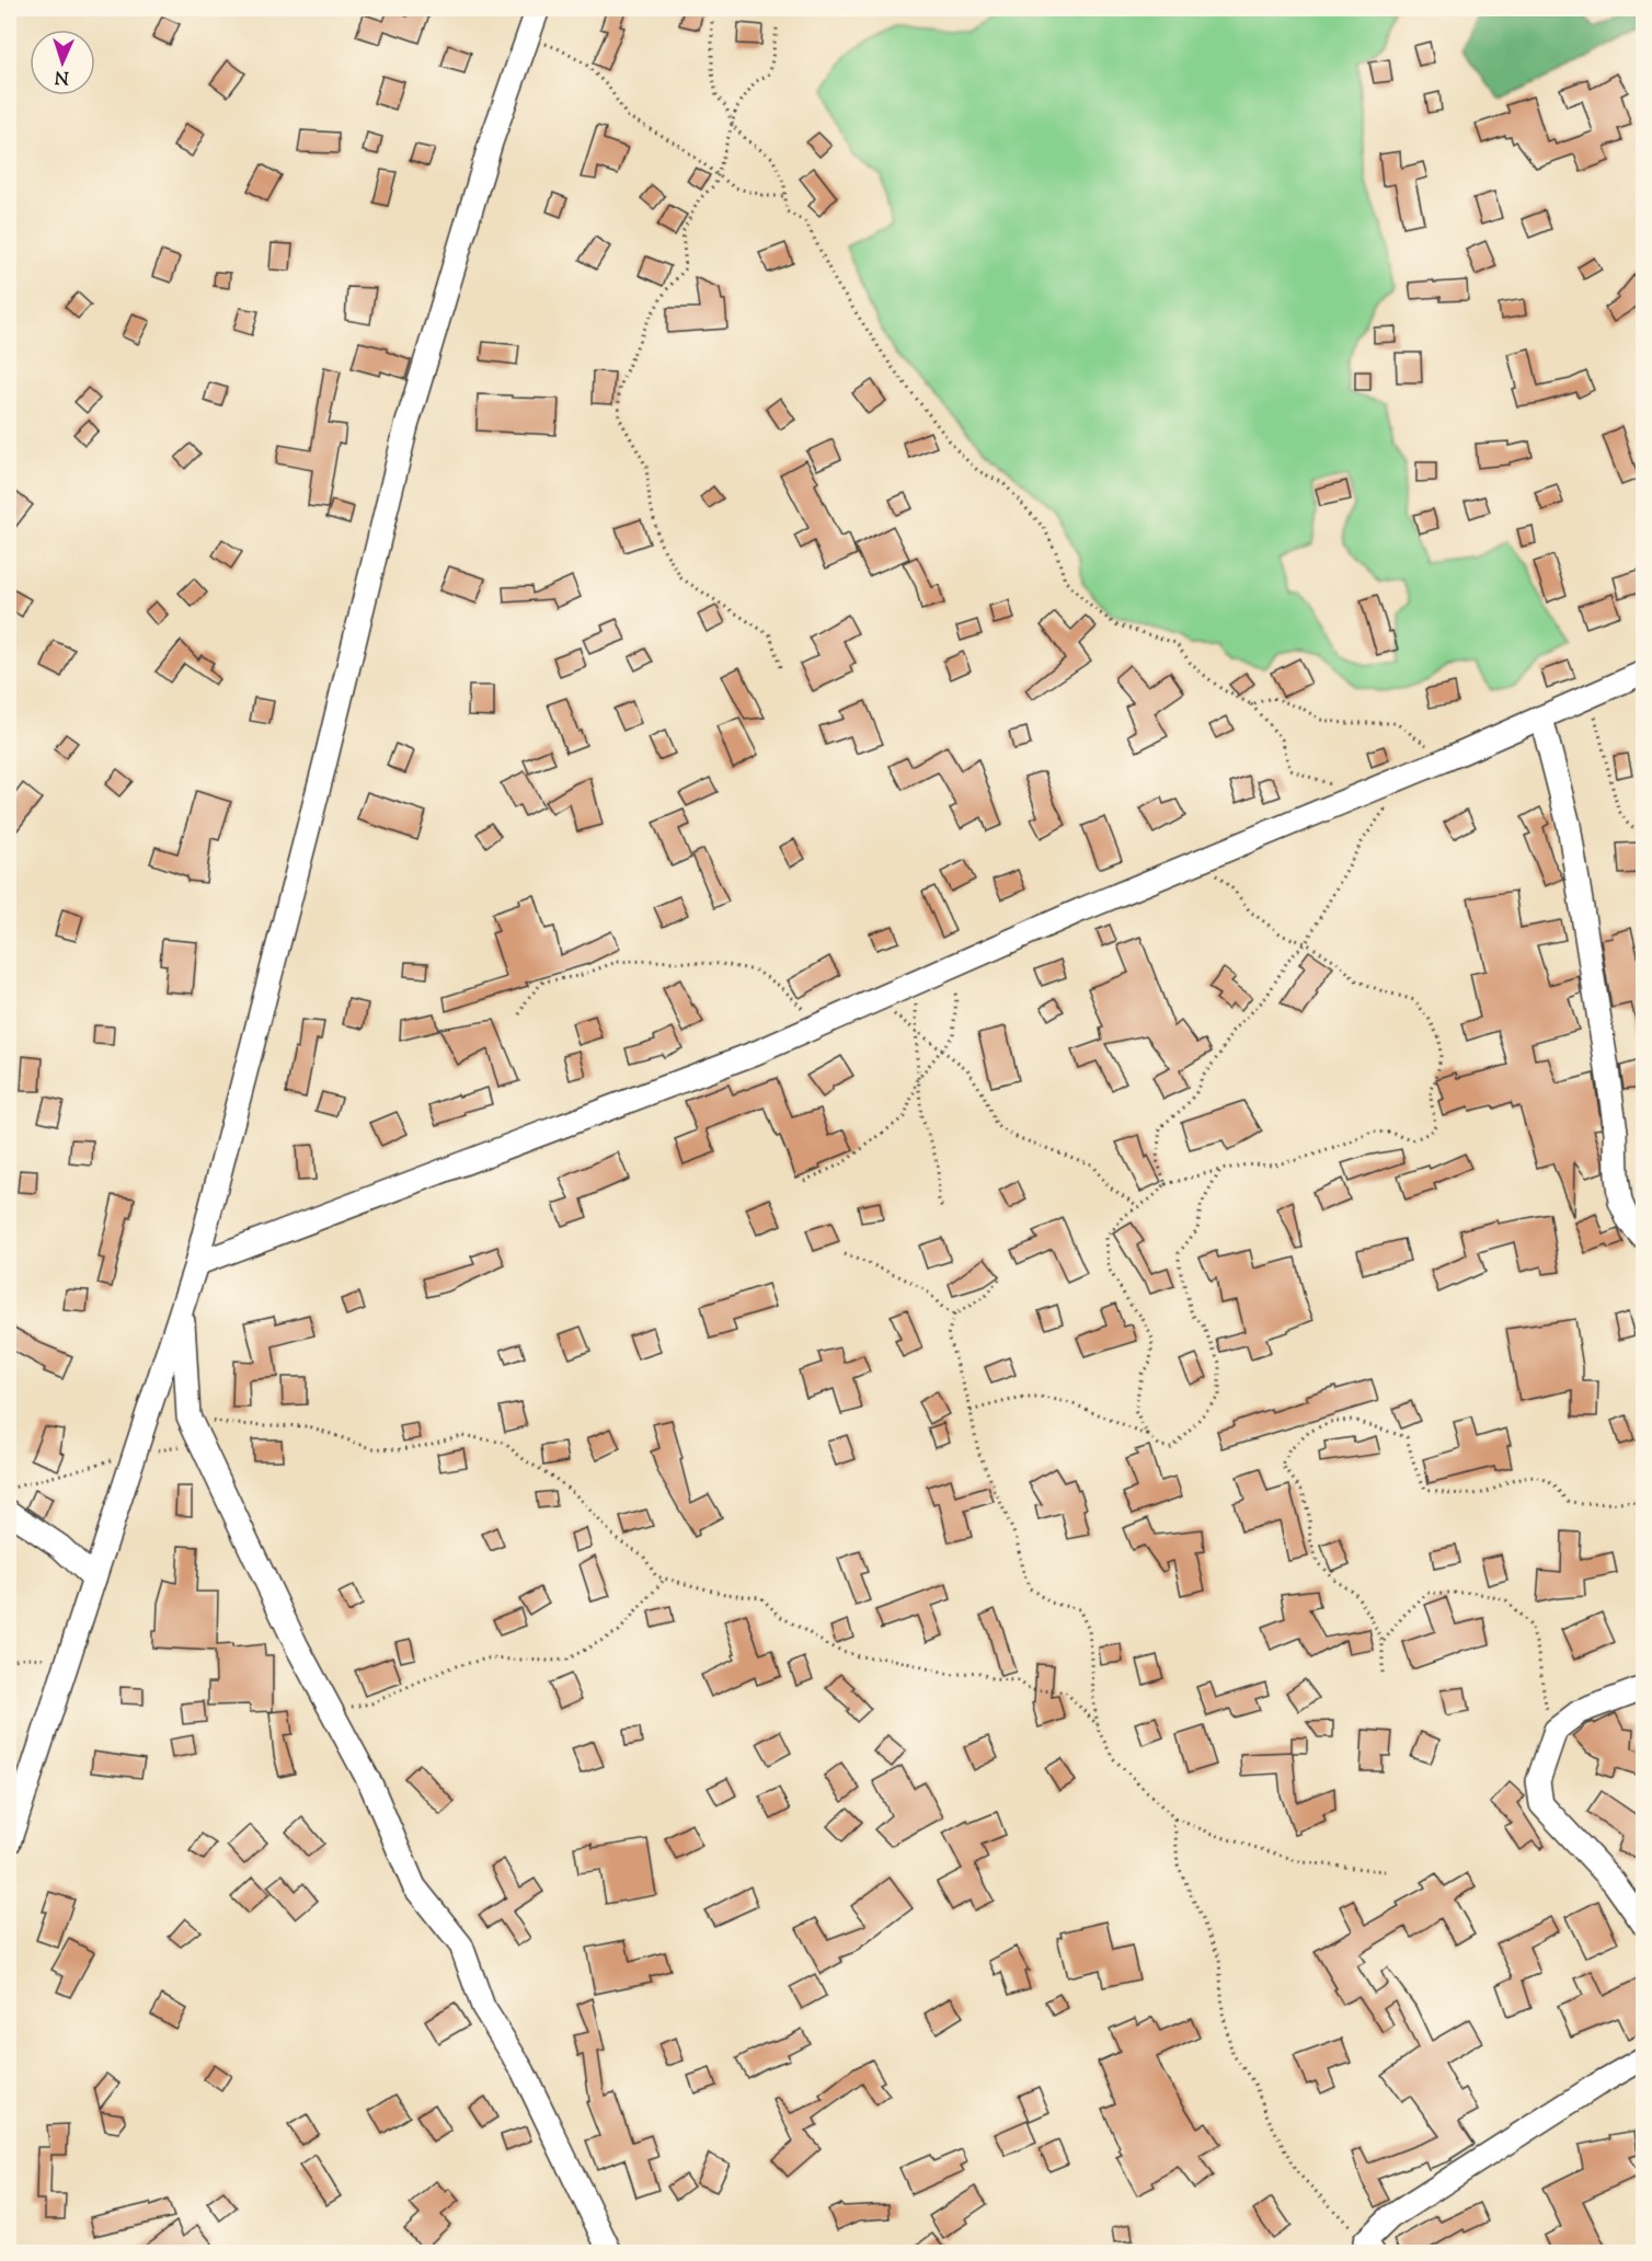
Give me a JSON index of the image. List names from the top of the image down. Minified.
{"north":"bottom"}
